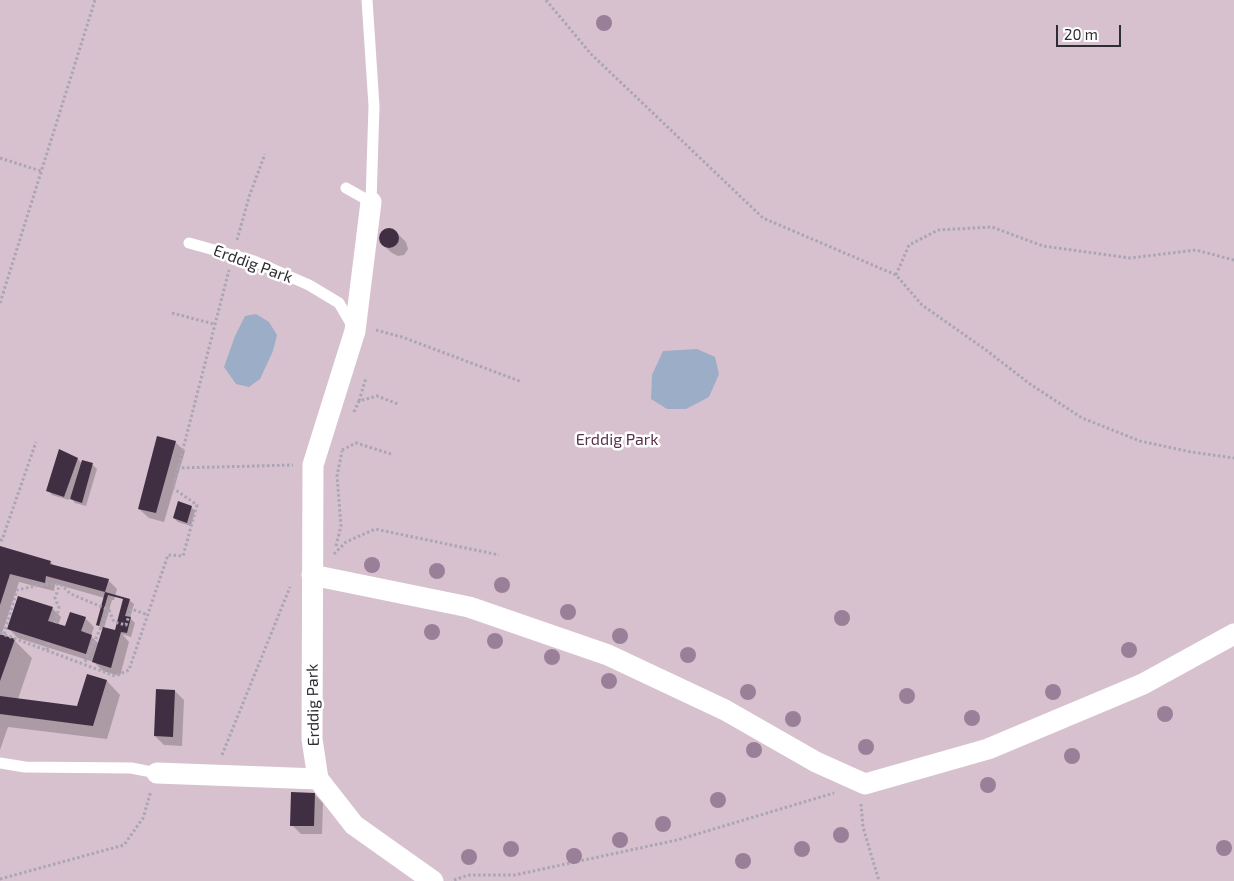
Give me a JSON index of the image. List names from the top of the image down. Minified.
{"streets":{"street":["Erddig Park"]},"parks":["Erddig Park"],"scale_bar":"20 m"}
